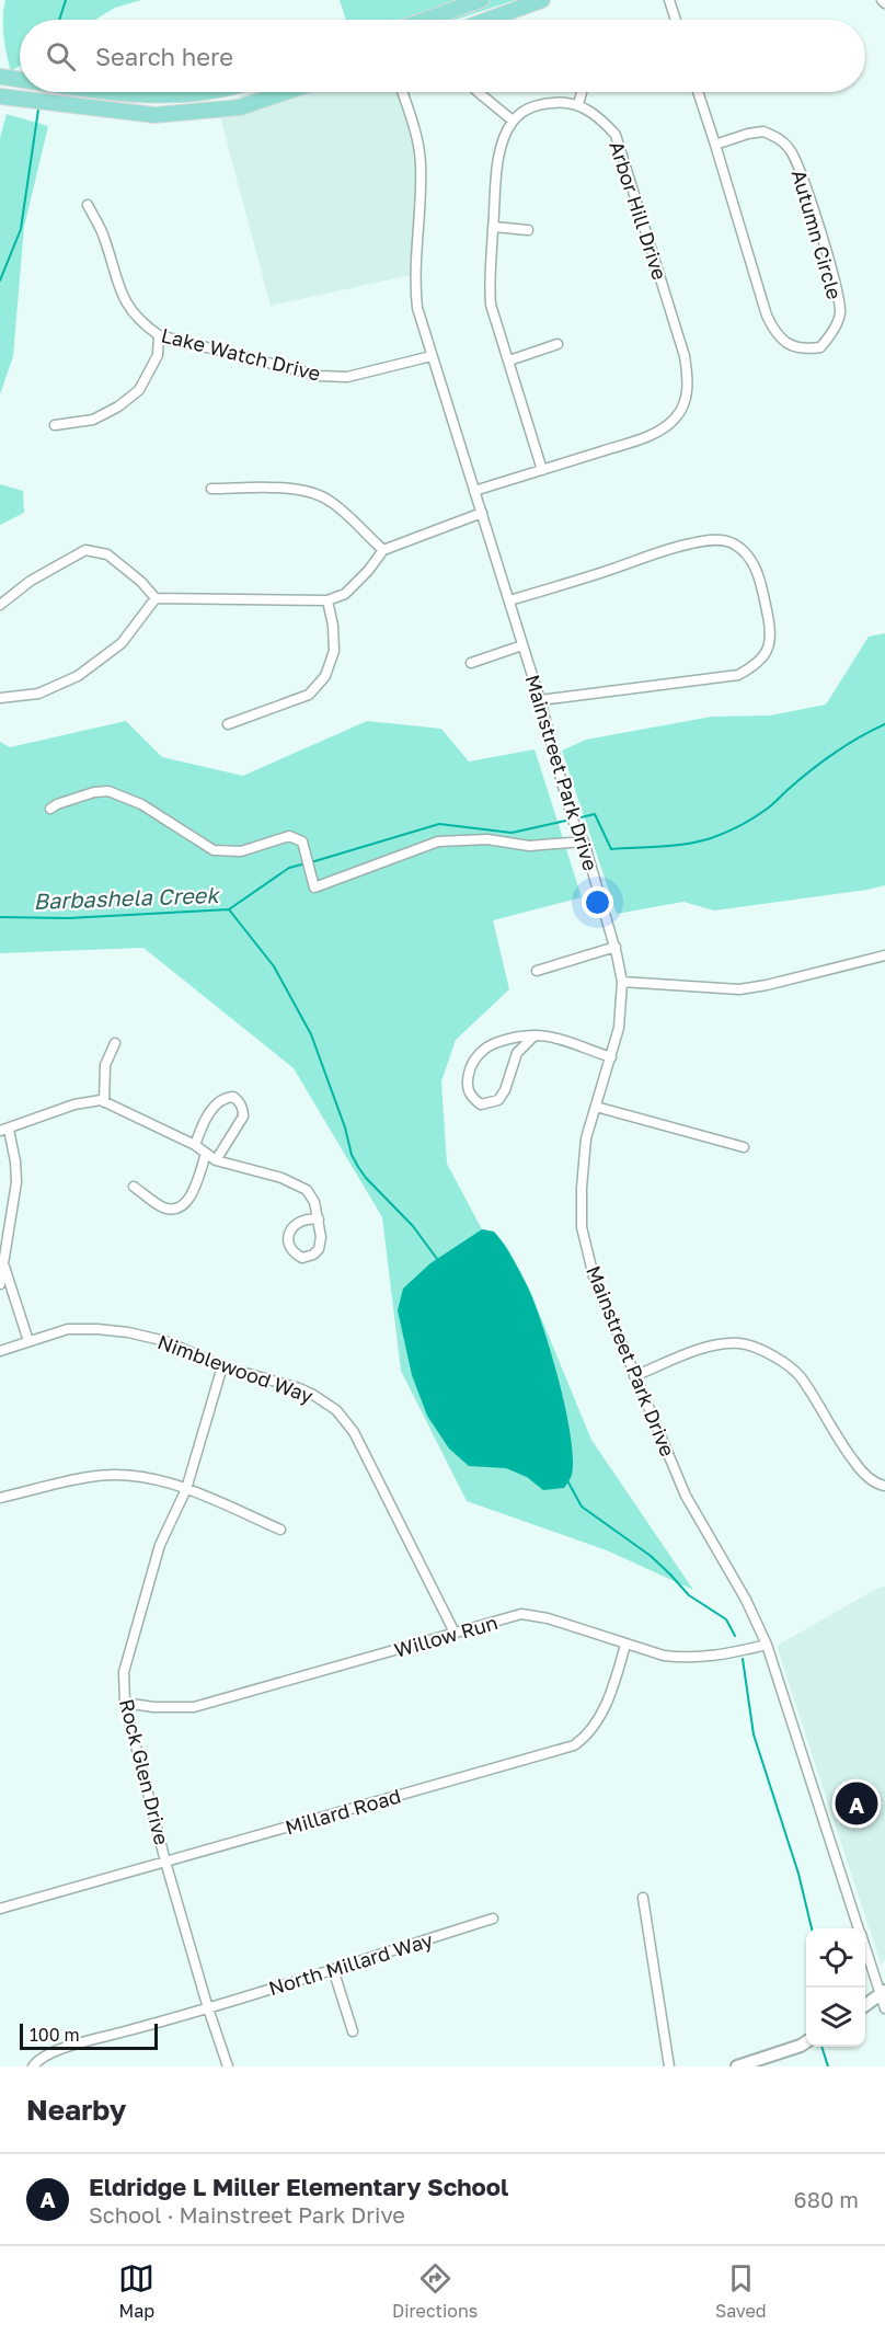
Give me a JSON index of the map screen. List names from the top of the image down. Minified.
{"streets":{"street":["Arbor Hill Drive","Autumn Circle","Lake Watch Drive","Mainstreet Park Drive","Nimblewood Way","Willow Run","Rock Glen Drive","Millard Road","North Millard Way"]},"crossings":[["Arbor Hill Drive","Mainstreet Park Drive"],["Lake Watch Drive","Mainstreet Park Drive"],["Mainstreet Park Drive","Willow Run"],["Nimblewood Way","Willow Run"],["Nimblewood Way","Rock Glen Drive"],["Willow Run","Rock Glen Drive"],["Willow Run","Millard Road"],["Rock Glen Drive","Millard Road"],["Rock Glen Drive","North Millard Way"]],"water":["Barbashela Creek"],"scale_bar":"100 m","page":{"search":"Search here","pins":"A","scale":"100 m","heading":"Nearby","list":[{"mark":"A","name":"Eldridge L Miller Elementary School","note":"School · Mainstreet Park Drive","value":"680 m"}],"nav":["Map","Directions","Saved"]}}
